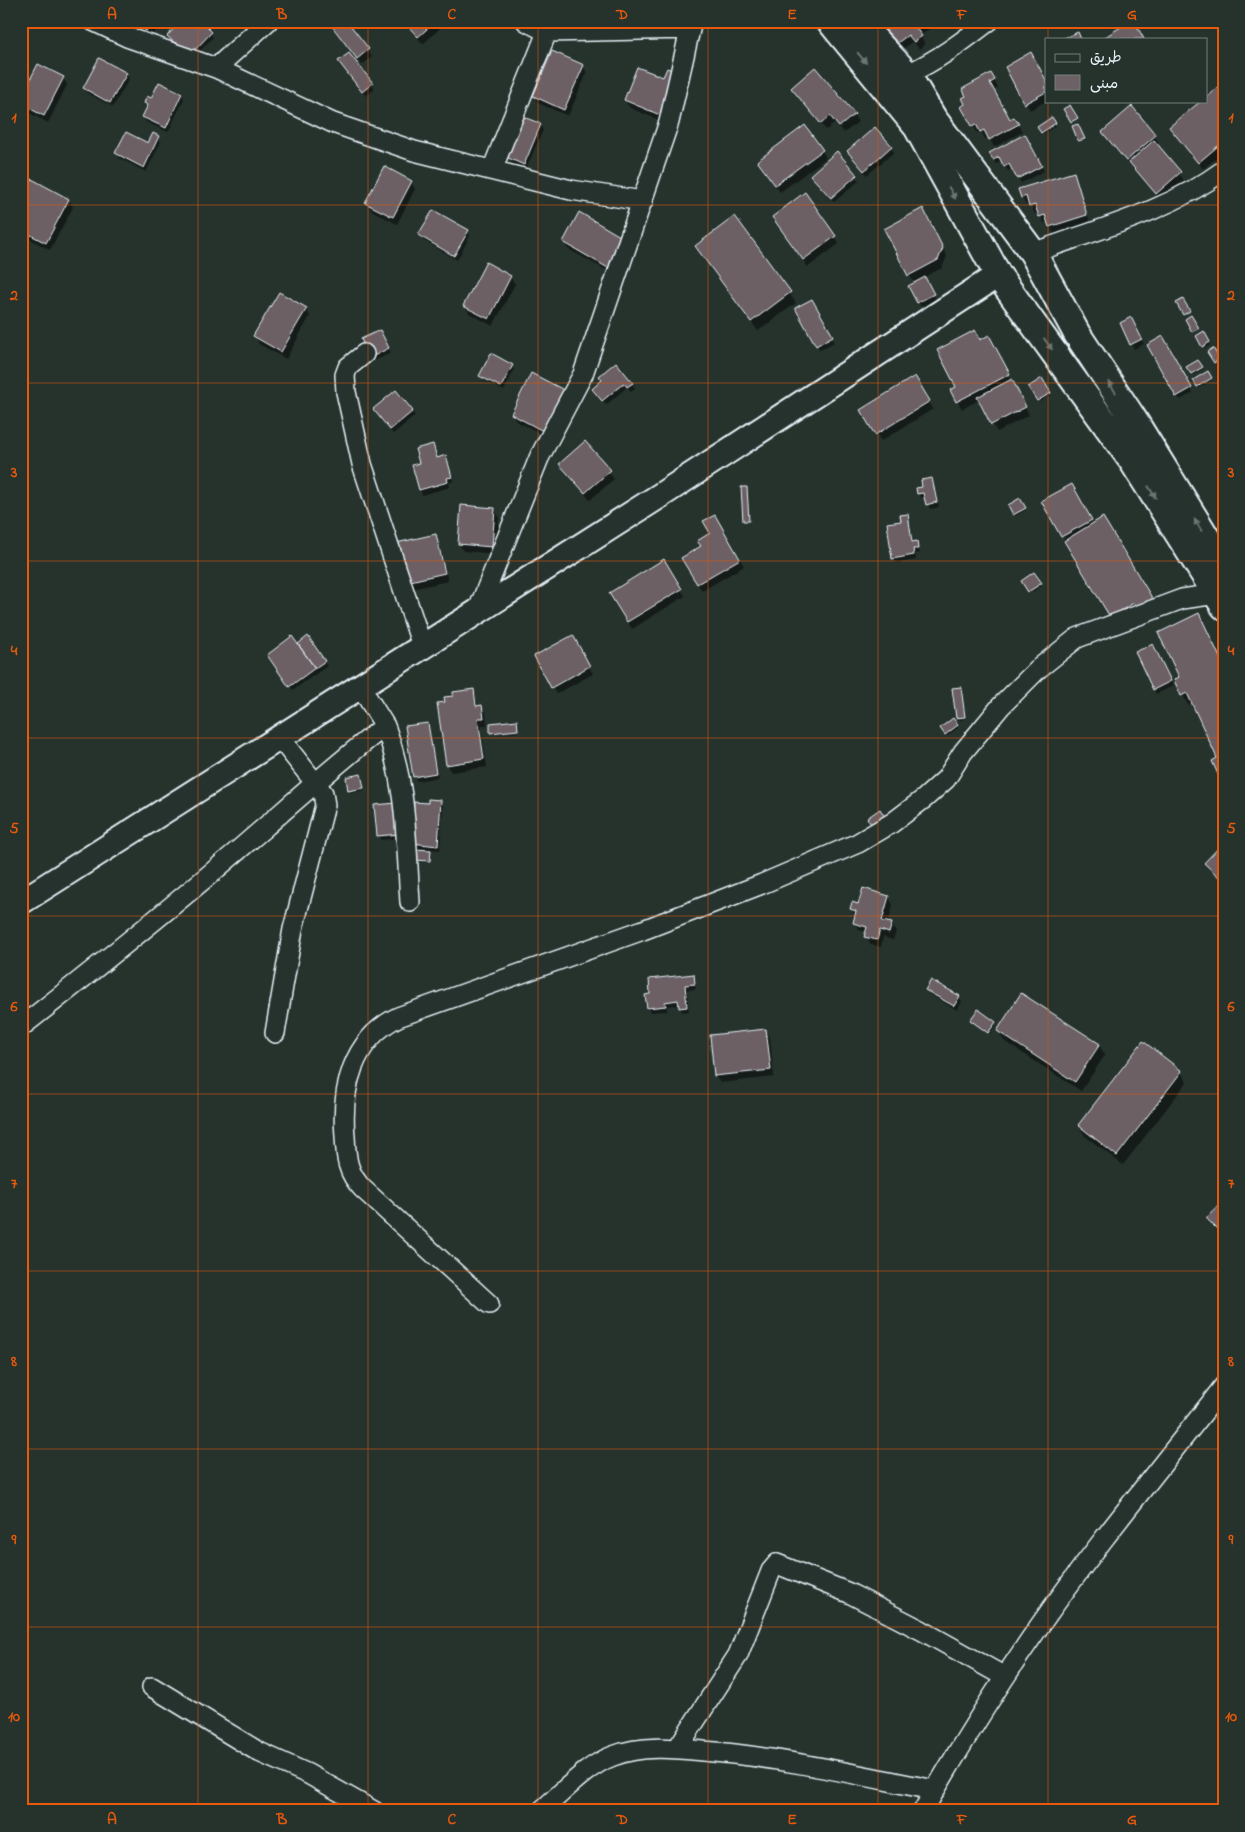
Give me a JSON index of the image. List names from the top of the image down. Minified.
{"legend":["طريق","مبنى"],"grid":{"columns":["A","B","C","D","E","F","G"],"rows":["1","2","3","4","5","6","7","8","9","10"]}}
